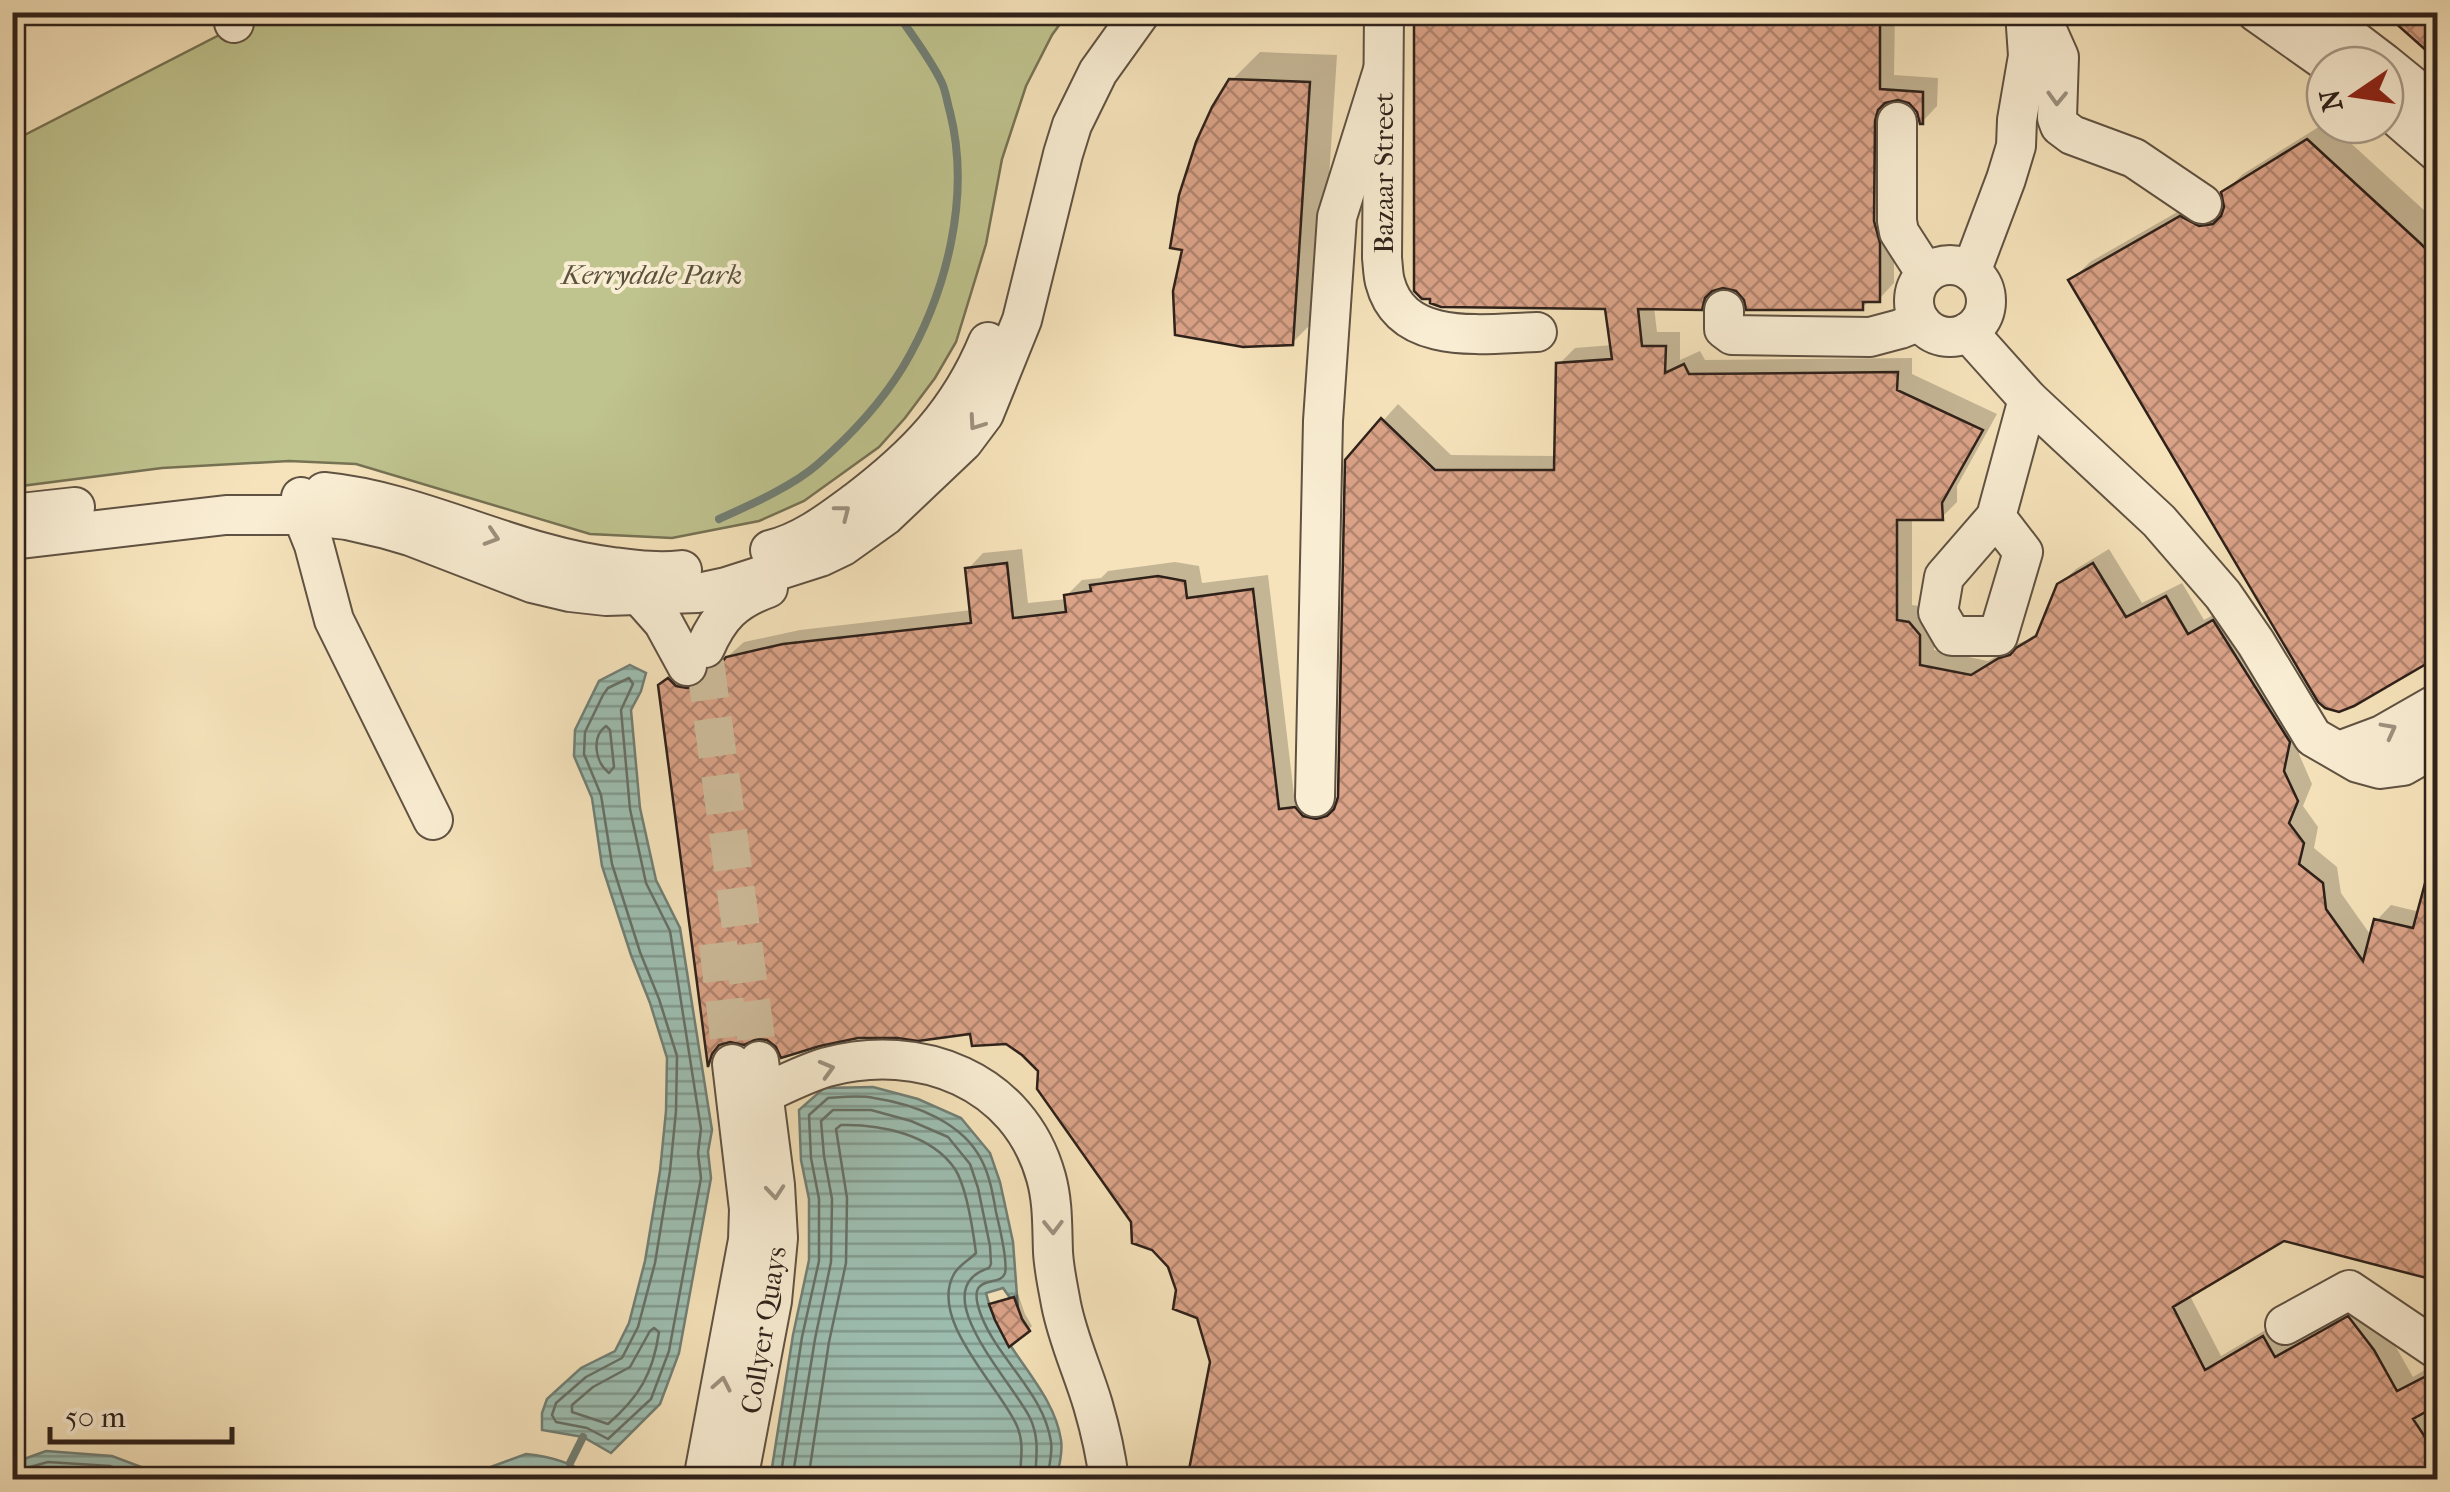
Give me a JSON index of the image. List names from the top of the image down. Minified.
{"streets":{"street":["Bazaar Street","Collyer Quays"]},"parks":["Kerrydale Park"],"scale_bar":"50 m","north":"left"}
